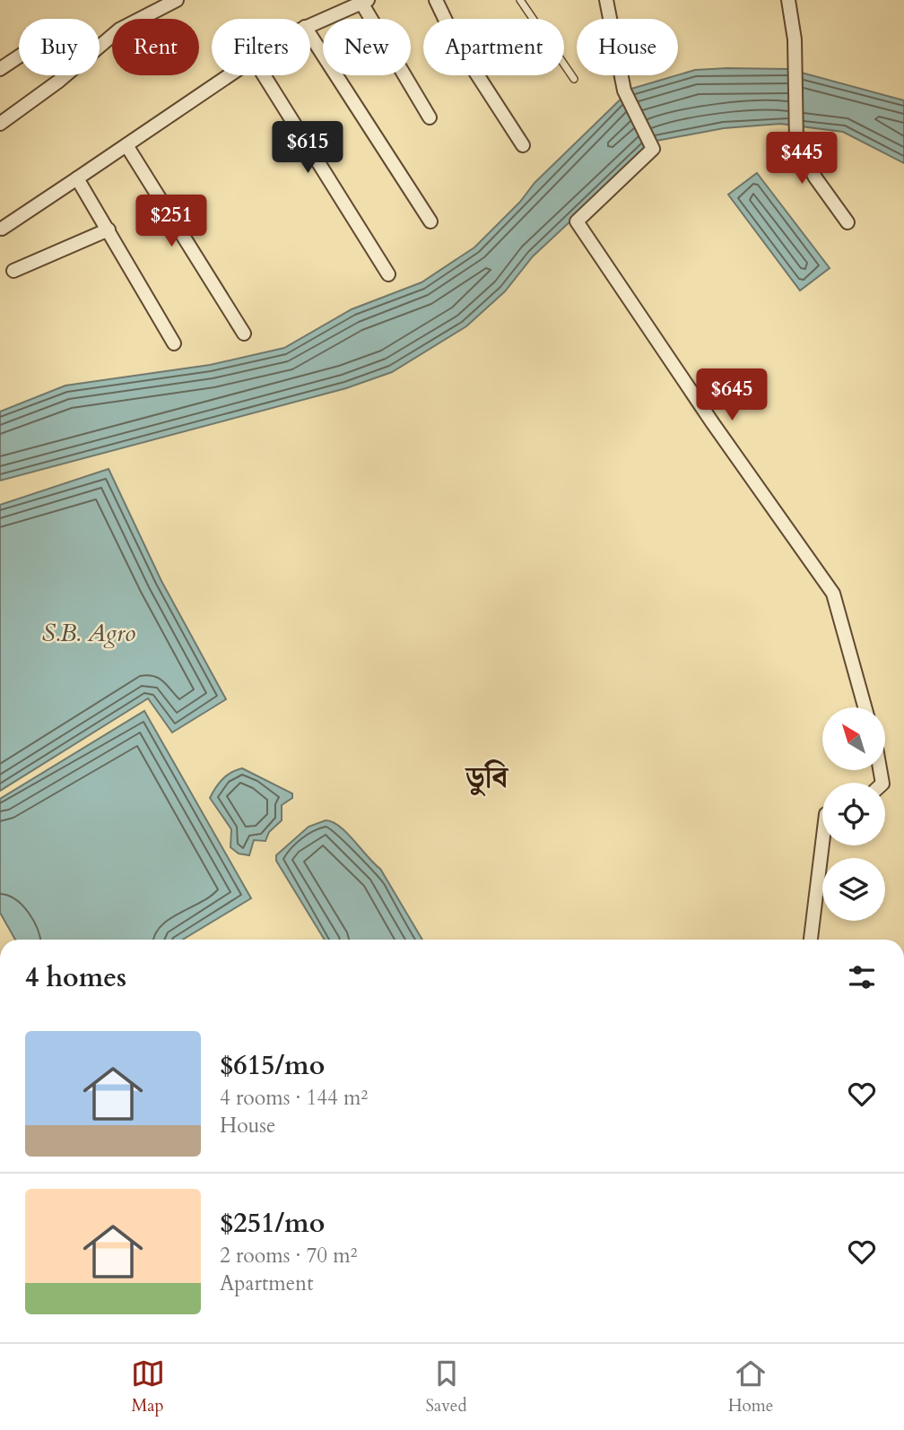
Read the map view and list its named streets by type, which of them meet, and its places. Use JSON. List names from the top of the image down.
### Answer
{
  "districts": ["ডুবি"],
  "water": ["S.B. Agro"],
  "north": "top left",
  "page": {
    "chip": [
      "Buy",
      "Rent",
      "Filters",
      "New",
      "Apartment",
      "House"
    ],
    "price": [
      "$615",
      "$445",
      "$251",
      "$645"
    ],
    "heading": "4 homes",
    "list": [
      {
        "name": "$615/mo",
        "note": "4 rooms · 144 m² · House"
      },
      {
        "name": "$251/mo",
        "note": "2 rooms · 70 m² · Apartment"
      }
    ],
    "tabs": ["Map", "Saved", "Home"]
  }
}
